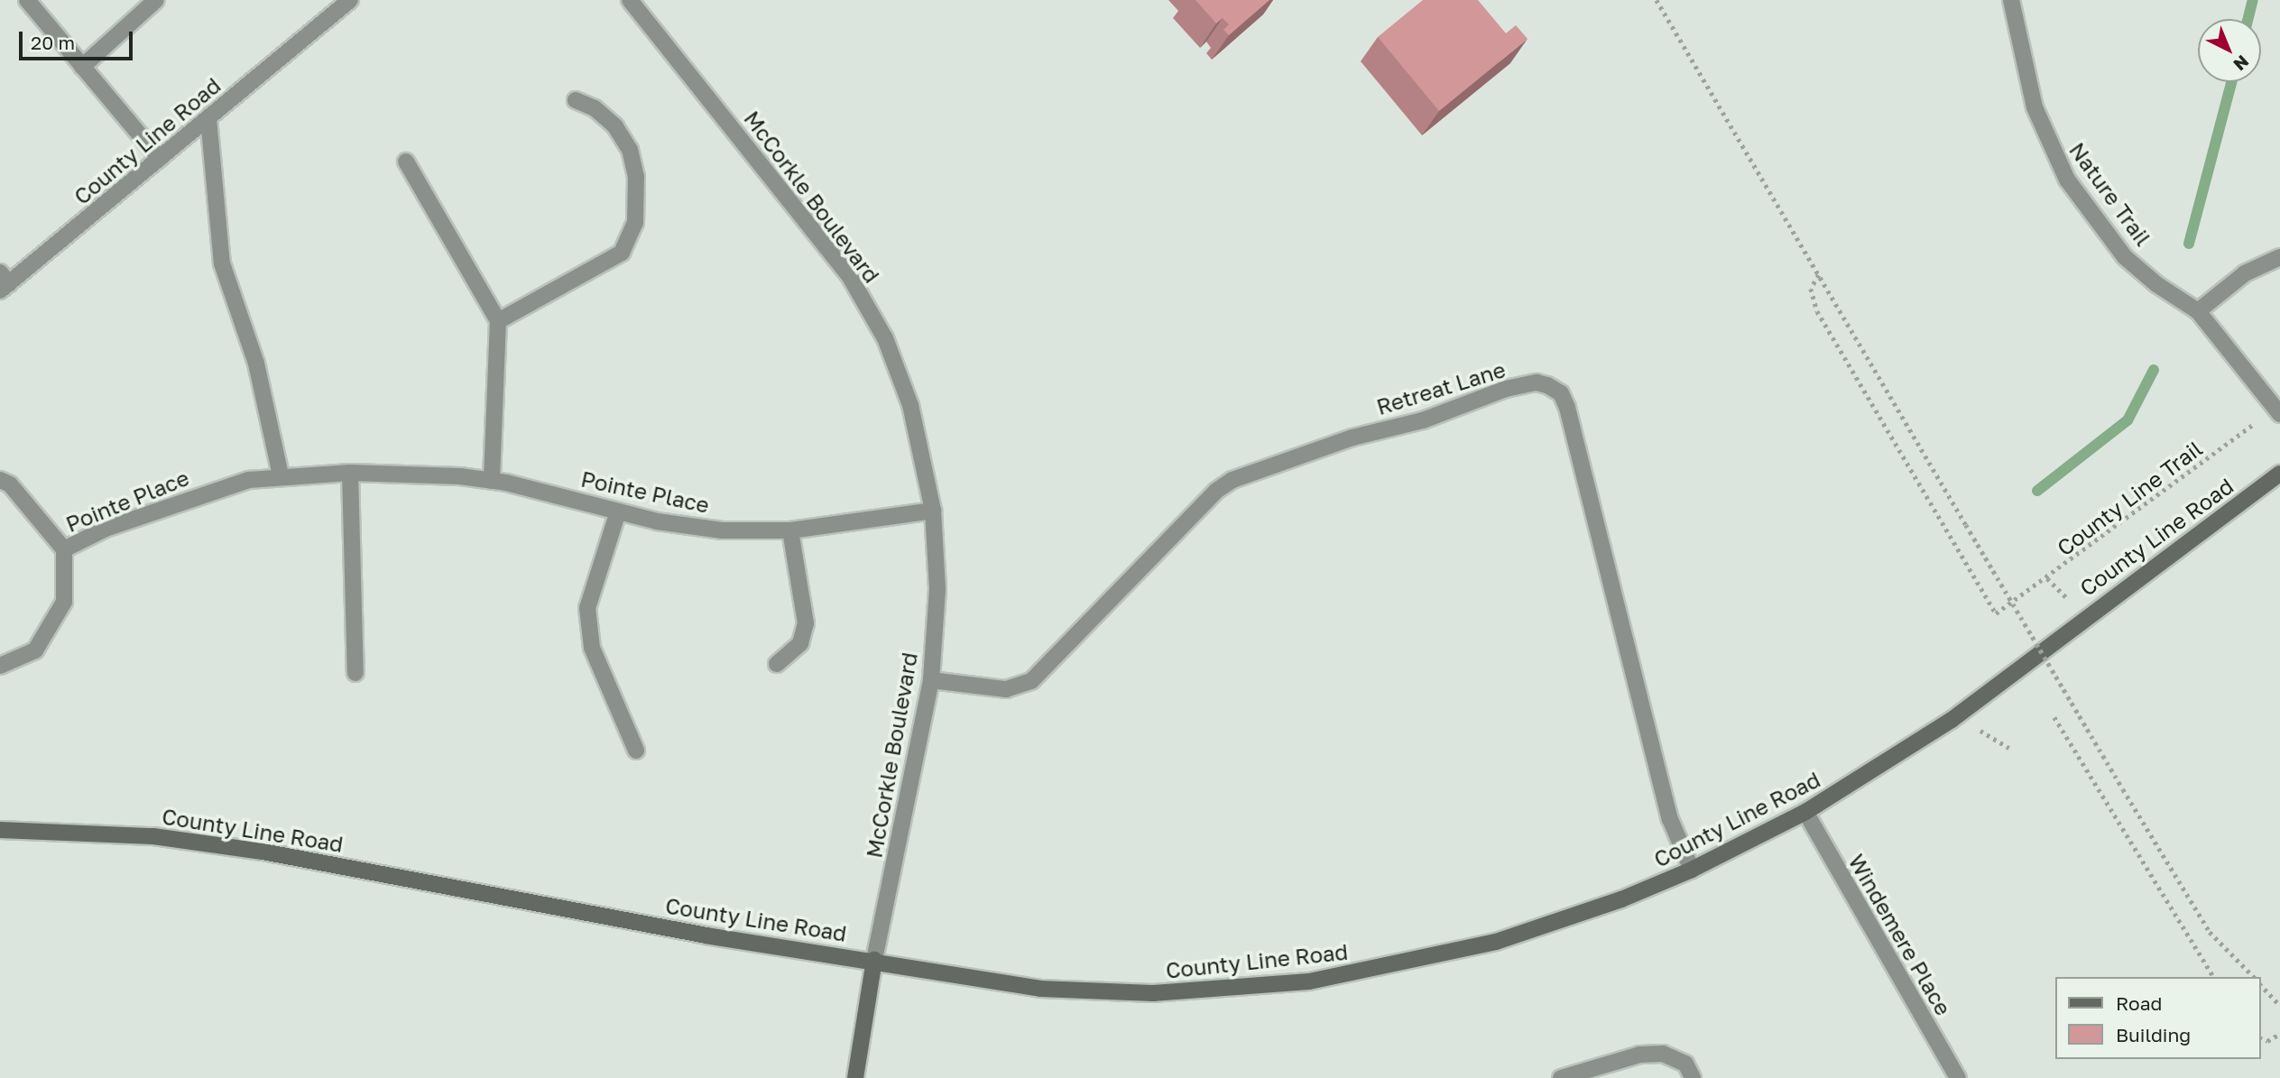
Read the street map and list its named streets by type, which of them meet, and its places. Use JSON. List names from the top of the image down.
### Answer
{
  "streets": {
    "main road": ["County Line Road", "McCorkle Boulevard"],
    "street": [
      "Nature Trail",
      "Retreat Lane",
      "Pointe Place",
      "Windemere Place"
    ],
    "path": ["County Line Trail"]
  },
  "crossings": [
    ["County Line Road", "McCorkle Boulevard"],
    ["County Line Road", "Retreat Lane"],
    ["County Line Road", "Windemere Place"],
    ["Nature Trail", "County Line Trail"],
    ["McCorkle Boulevard", "Retreat Lane"],
    ["McCorkle Boulevard", "Pointe Place"]
  ],
  "legend": ["Road", "Building"],
  "scale_bar": "20 m",
  "north": "bottom right"
}
